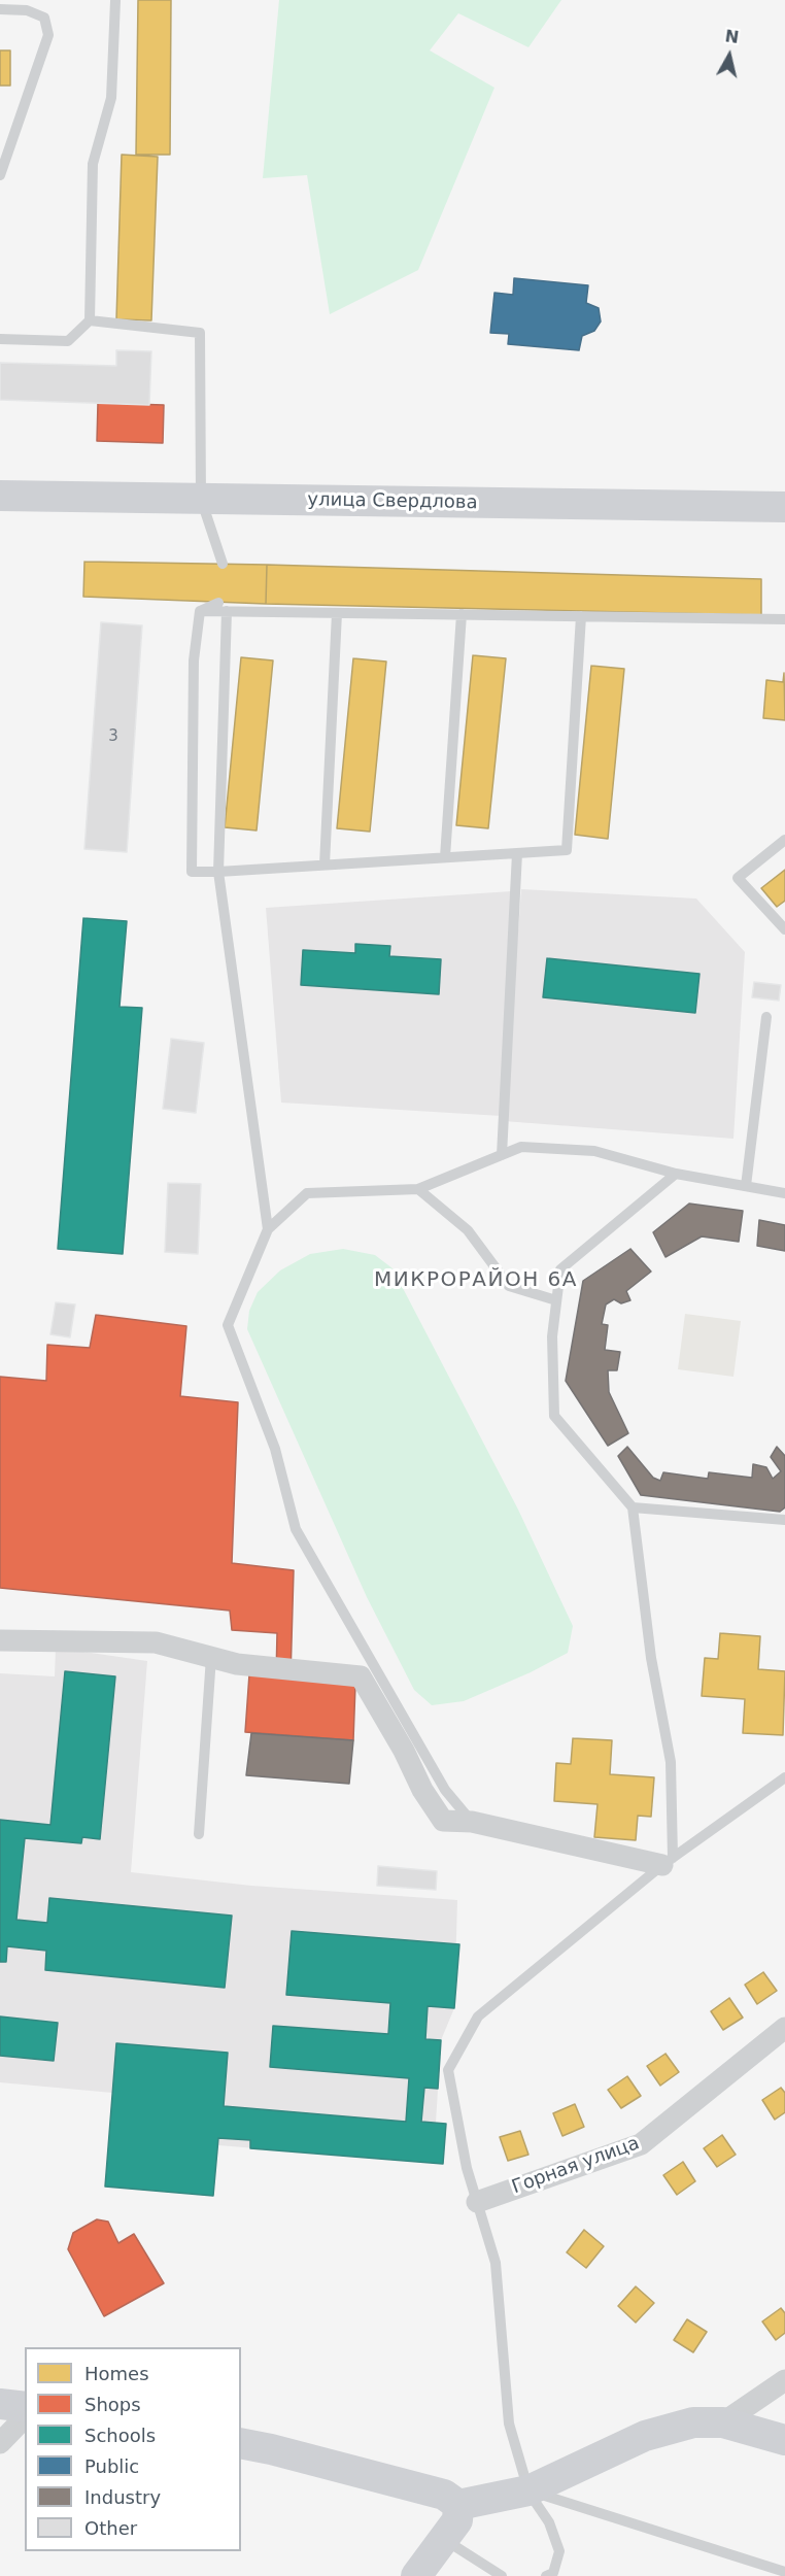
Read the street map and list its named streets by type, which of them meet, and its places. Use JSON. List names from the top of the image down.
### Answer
{
  "streets": {
    "street": ["улица Свердлова", "Горная улица"]
  },
  "districts": ["МИКРОРАЙОН 6А"],
  "house_numbers": ["3"],
  "legend": [
    "Homes",
    "Shops",
    "Schools",
    "Public",
    "Industry",
    "Other"
  ],
  "north": "top"
}
